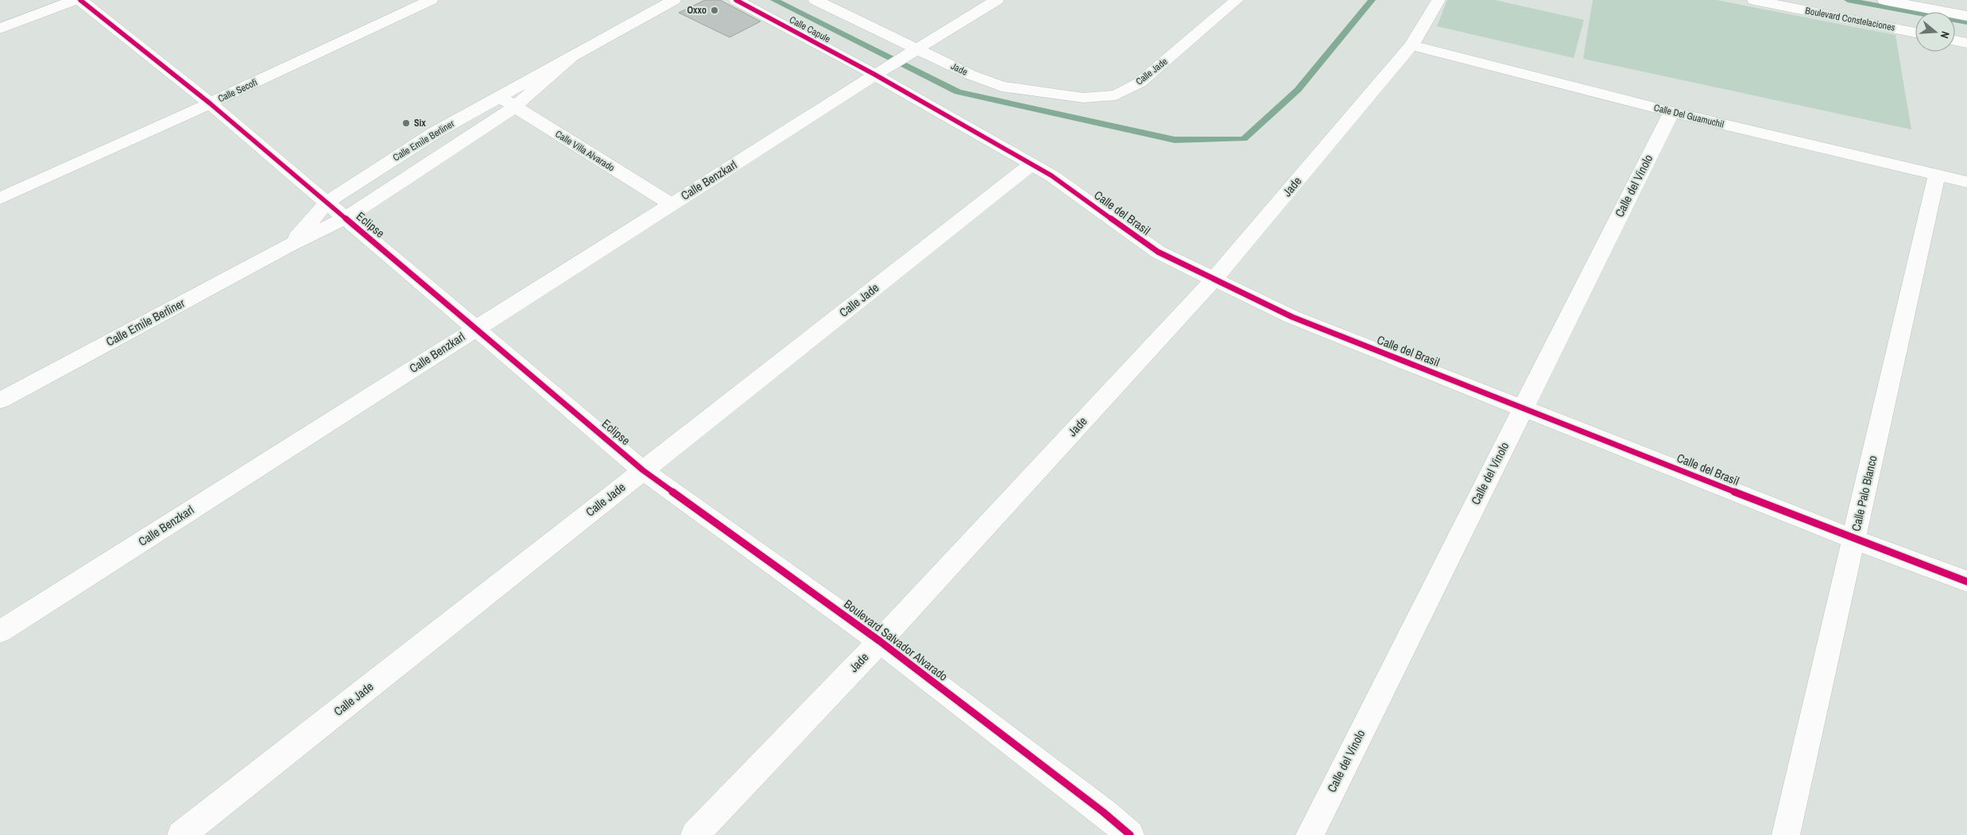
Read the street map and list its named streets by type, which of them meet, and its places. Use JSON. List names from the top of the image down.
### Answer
{
  "streets": {
    "street": [
      "Boulevard Constelaciones",
      "Calle Capule",
      "Jade",
      "Calle Jade",
      "Calle Secofi",
      "Calle Del Guamuchil",
      "Calle Emile Berliner",
      "Calle Villa Alvarado",
      "Calle Benzkarl",
      "Calle del Vinolo",
      "Calle del Brasil",
      "Eclipse",
      "Calle Palo Blanco",
      "Boulevard Salvador Alvarado"
    ]
  },
  "crossings": [
    ["Calle Capule", "Calle Benzkarl"],
    ["Calle Capule", "Calle del Brasil"],
    ["Jade", "Calle Jade"],
    ["Jade", "Calle Del Guamuchil"],
    ["Jade", "Calle Benzkarl"],
    ["Jade", "Calle del Brasil"],
    ["Jade", "Boulevard Salvador Alvarado"],
    ["Calle Jade", "Calle del Brasil"],
    ["Calle Jade", "Eclipse"],
    ["Calle Jade", "Boulevard Salvador Alvarado"],
    ["Calle Secofi", "Eclipse"],
    ["Calle Del Guamuchil", "Calle del Vinolo"],
    ["Calle Del Guamuchil", "Calle Palo Blanco"],
    ["Calle Emile Berliner", "Calle Villa Alvarado"],
    ["Calle Emile Berliner", "Eclipse"],
    ["Calle Villa Alvarado", "Calle Benzkarl"],
    ["Calle Benzkarl", "Calle del Brasil"],
    ["Calle Benzkarl", "Eclipse"],
    ["Calle del Vinolo", "Calle del Brasil"],
    ["Calle del Brasil", "Calle Palo Blanco"],
    ["Eclipse", "Boulevard Salvador Alvarado"]
  ],
  "places": ["Oxxo", "Six"],
  "north": "right"
}
